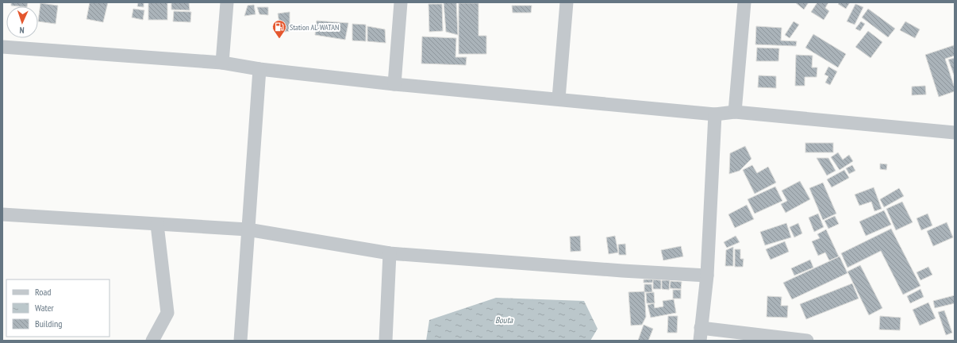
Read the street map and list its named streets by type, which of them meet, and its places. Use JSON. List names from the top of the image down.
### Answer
{
  "water": ["Bouta"],
  "places": {
    "fuel station": ["Station AL-WATAN"]
  },
  "legend": ["Road", "Water", "Building"],
  "north": "bottom"
}
